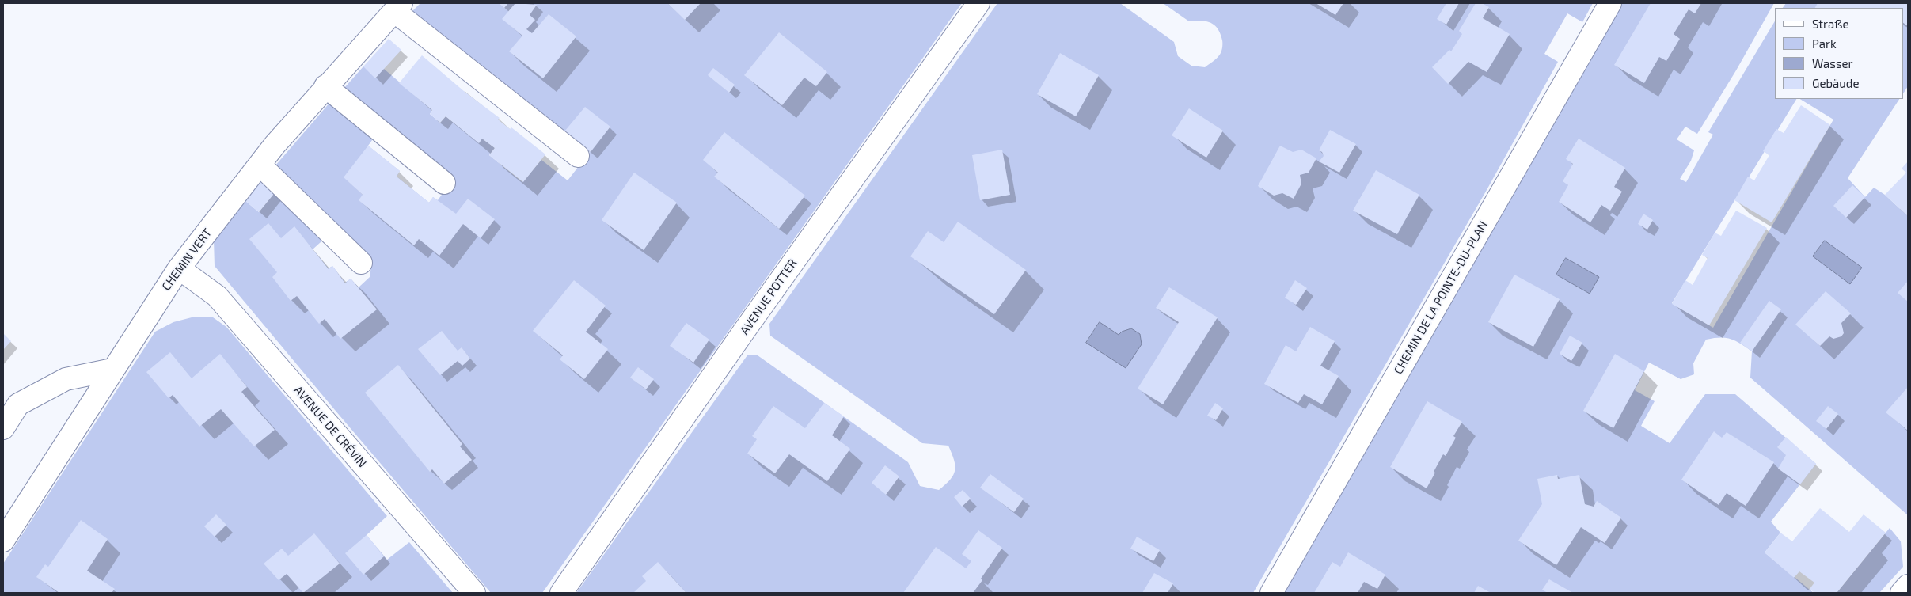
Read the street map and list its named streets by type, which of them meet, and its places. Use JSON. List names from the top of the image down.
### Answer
{
  "streets": {
    "street": [
      "CHEMIN VERT",
      "AVENUE POTTER",
      "CHEMIN DE LA POINTE-DU-PLAN",
      "AVENUE DE CRÉVIN"
    ]
  },
  "crossings": [
    ["CHEMIN VERT", "AVENUE DE CRÉVIN"]
  ],
  "legend": [
    "Straße",
    "Park",
    "Wasser",
    "Gebäude"
  ]
}
